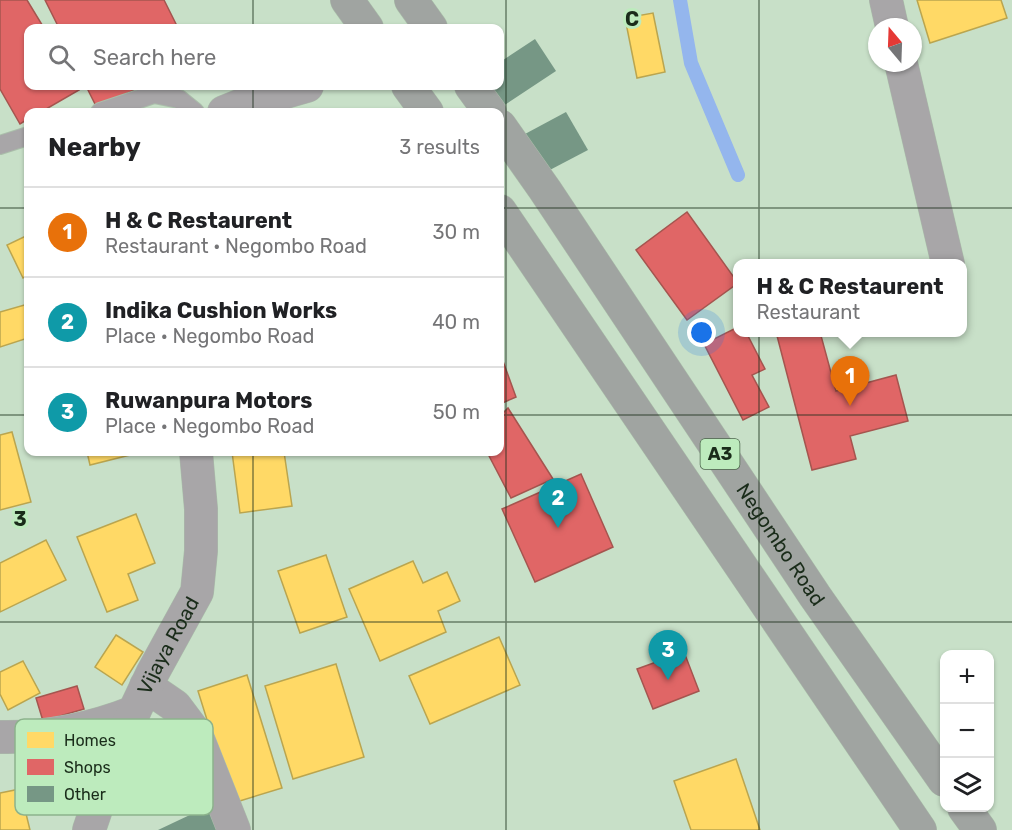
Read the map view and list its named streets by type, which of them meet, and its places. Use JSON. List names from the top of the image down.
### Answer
{
  "streets": {
    "highway": ["A3", "Negombo Road"],
    "street": ["Vijaya Road"]
  },
  "legend": ["Homes", "Shops", "Other"],
  "north": "top",
  "page": {
    "search": "Search here",
    "heading": ["Nearby", "3 results"],
    "list": [
      {
        "mark": "1",
        "name": "H & C Restaurent",
        "note": "Restaurant · Negombo Road",
        "value": "30 m"
      },
      {
        "mark": "2",
        "name": "Indika Cushion Works",
        "note": "Place · Negombo Road",
        "value": "40 m"
      },
      {
        "mark": "3",
        "name": "Ruwanpura Motors",
        "note": "Place · Negombo Road",
        "value": "50 m"
      }
    ],
    "popup": ["H & C Restaurent", "Restaurant"],
    "pins": ["1", "2", "3"],
    "map_buttons": ["+", "−"]
  },
  "grid": {
    "columns": ["C"],
    "rows": ["3"]
  }
}
